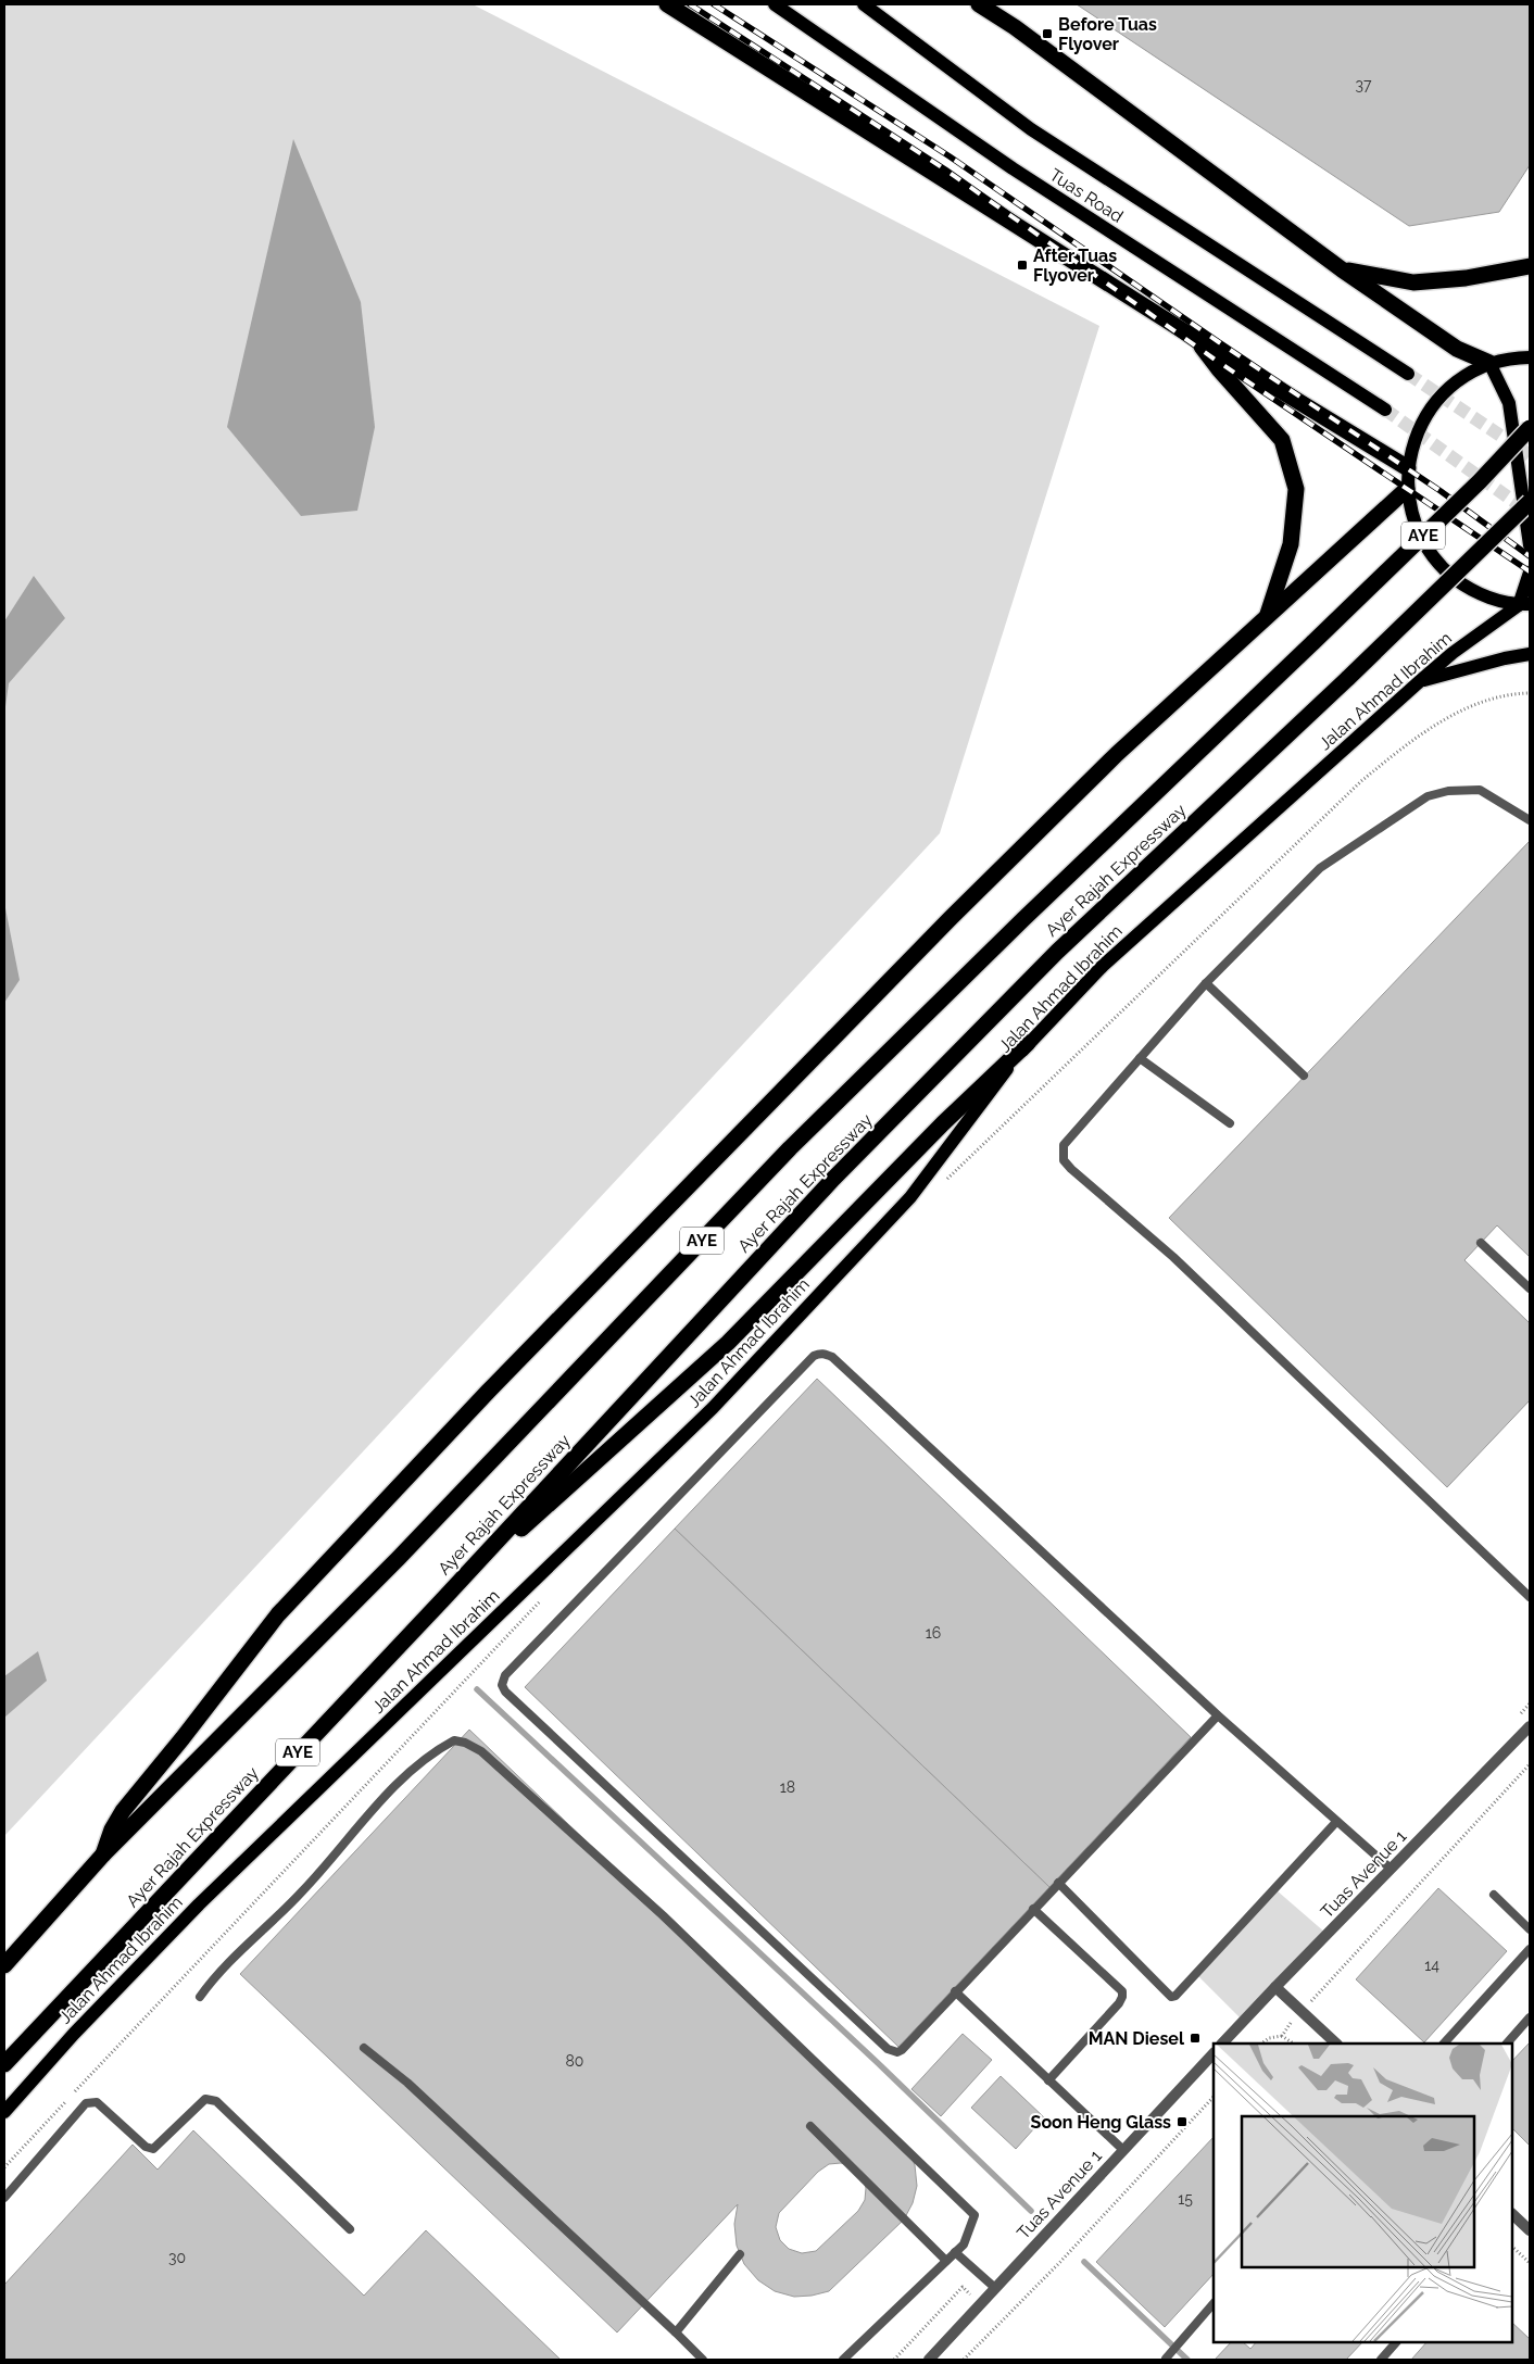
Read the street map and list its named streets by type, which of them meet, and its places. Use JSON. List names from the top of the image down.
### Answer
{
  "streets": {
    "highway": ["AYE", "Ayer Rajah Expressway"],
    "main road": ["Tuas Road", "Jalan Ahmad Ibrahim"],
    "street": ["Tuas Avenue 1"]
  },
  "places": {
    "transit": [
      "Before Tuas Flyover",
      "After Tuas Flyover",
      "MAN Diesel",
      "Soon Heng Glass"
    ]
  },
  "house_numbers": [
    "37",
    "16",
    "18",
    "14",
    "80",
    "15",
    "30"
  ]
}
